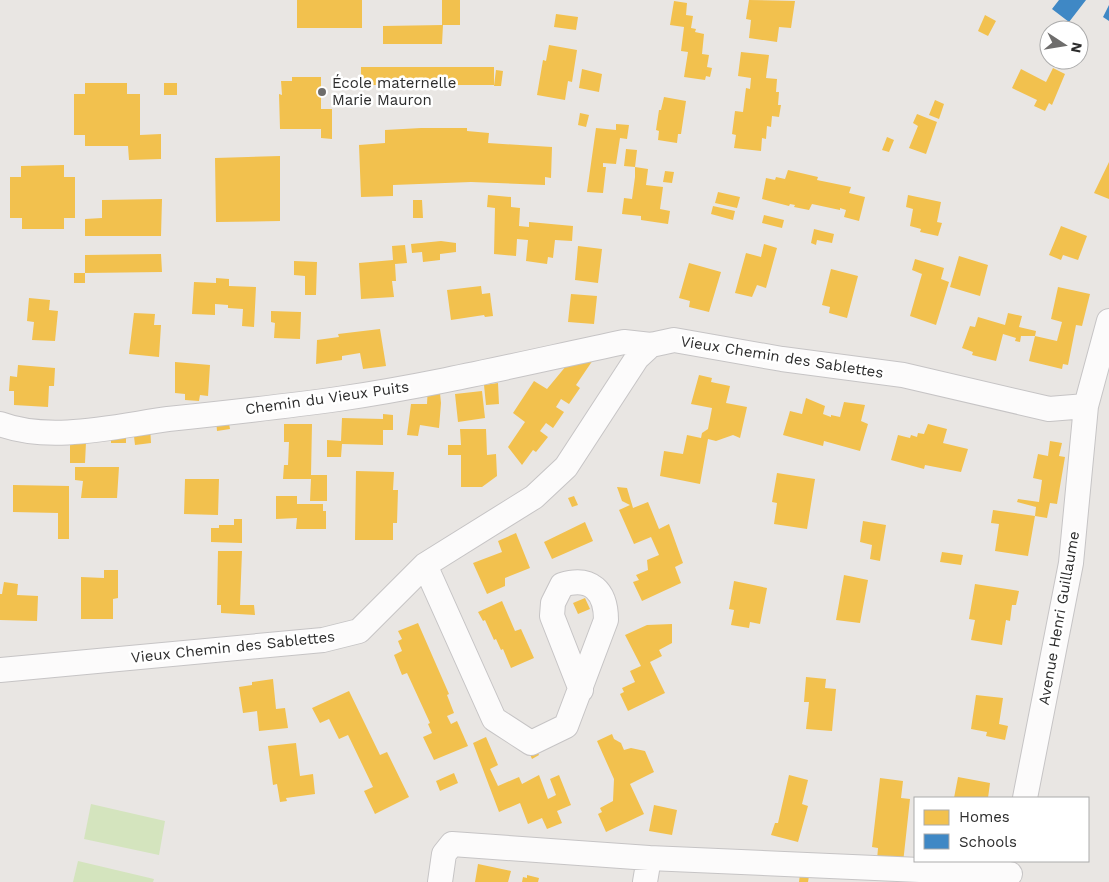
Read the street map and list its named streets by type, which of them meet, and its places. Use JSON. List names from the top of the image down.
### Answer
{
  "streets": {
    "street": ["Vieux Chemin des Sablettes", "Chemin du Vieux Puits", "Avenue Henri Guillaume"]
  },
  "crossings": [
    ["Vieux Chemin des Sablettes", "Chemin du Vieux Puits"],
    ["Vieux Chemin des Sablettes", "Avenue Henri Guillaume"]
  ],
  "places": ["École maternelle Marie Mauron"],
  "legend": ["Homes", "Schools"],
  "north": "right"
}
